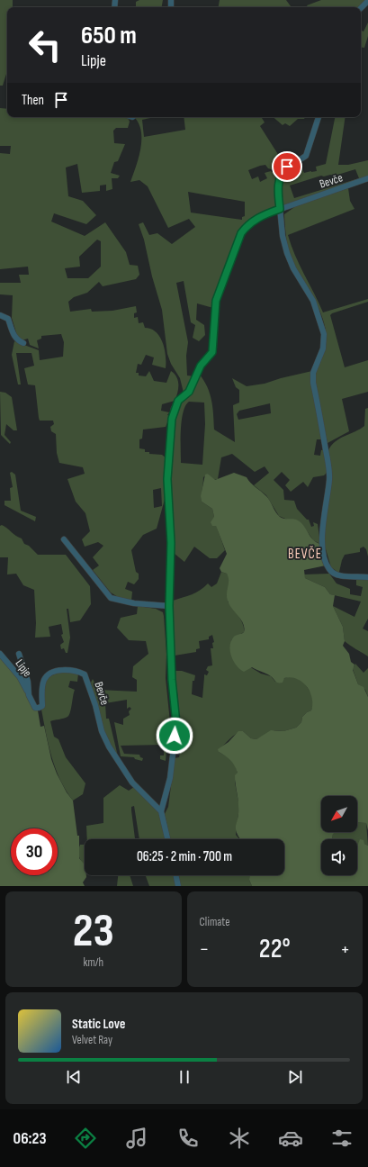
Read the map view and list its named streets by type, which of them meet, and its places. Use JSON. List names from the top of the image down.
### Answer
{
  "streets": {
    "street": ["Bevče", "Lipje"]
  },
  "crossings": [
    ["Bevče", "Lipje"]
  ],
  "districts": ["BEVČE"],
  "north": "bottom left",
  "page": {
    "turn": ["650 m", "Lipje"],
    "then": "Then",
    "limit": "30",
    "trip": "06:25 · 2 min · 700 m",
    "tile": [
      ["23", "km/h"],
      "Climate"
    ],
    "heat": ["−", "22°", "+"],
    "song": ["Static Love", "Velvet Ray"],
    "tabs": "06:23"
  }
}
